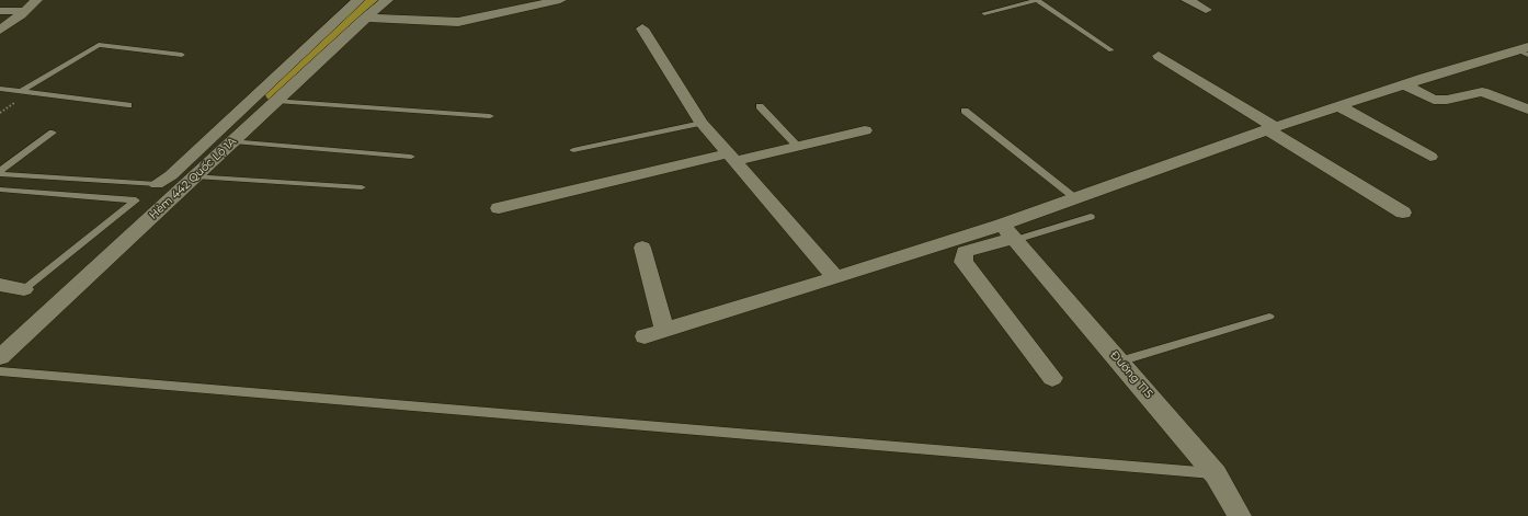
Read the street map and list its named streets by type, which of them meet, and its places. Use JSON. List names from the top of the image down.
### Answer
{
  "streets": {
    "street": ["Hẻm 442 Quốc Lộ 1A", "Đường T15"]
  }
}
